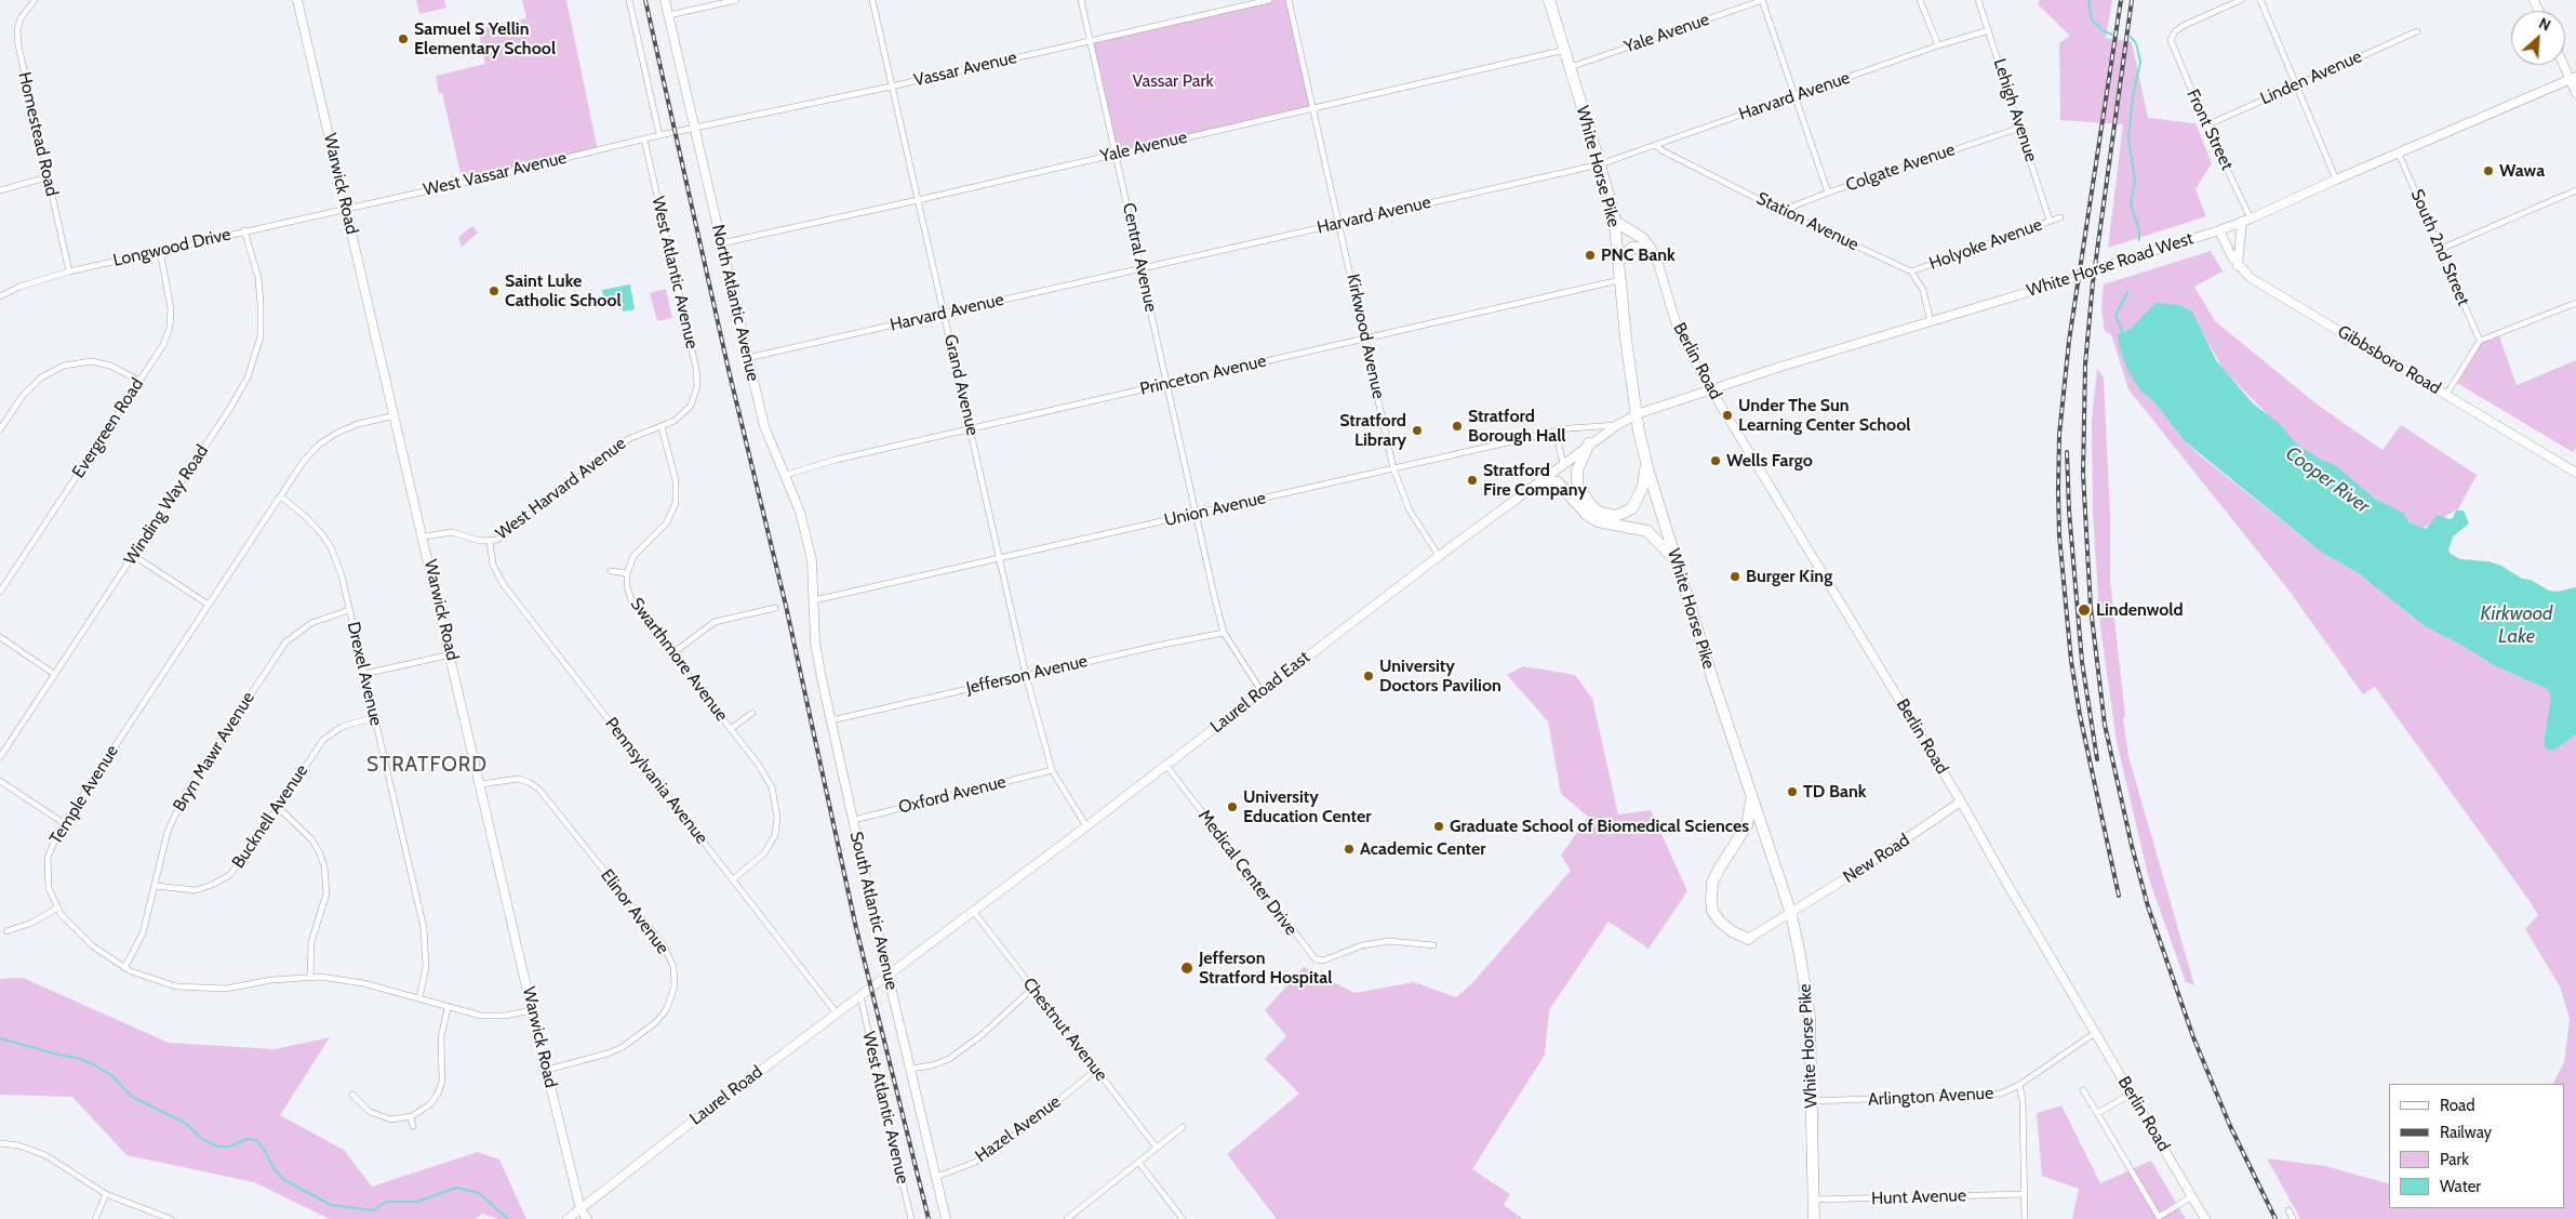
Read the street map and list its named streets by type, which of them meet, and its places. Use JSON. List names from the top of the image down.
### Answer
{
  "streets": {
    "highway": ["White Horse Pike"],
    "street": [
      "Yale Avenue",
      "Vassar Avenue",
      "Linden Avenue",
      "Harvard Avenue",
      "Lehigh Avenue",
      "Front Street",
      "Homestead Road",
      "Colgate Avenue",
      "West Vassar Avenue",
      "Warwick Road",
      "Station Avenue",
      "Holyoke Avenue",
      "Longwood Drive",
      "South 2nd Street",
      "Central Avenue",
      "White Horse Road West",
      "West Atlantic Avenue",
      "North Atlantic Avenue",
      "Kirkwood Avenue",
      "Gibbsboro Road",
      "Berlin Road",
      "Princeton Avenue",
      "Grand Avenue",
      "Evergreen Road",
      "West Harvard Avenue",
      "Winding Way Road",
      "Union Avenue",
      "Swarthmore Avenue",
      "Drexel Avenue",
      "Jefferson Avenue",
      "Laurel Road East",
      "Bryn Mawr Avenue",
      "Pennsylvania Avenue",
      "Temple Avenue",
      "Oxford Avenue",
      "Bucknell Avenue",
      "New Road",
      "Medical Center Drive",
      "South Atlantic Avenue",
      "Elinor Avenue",
      "Chestnut Avenue",
      "Laurel Road",
      "Arlington Avenue",
      "Hazel Avenue",
      "Hunt Avenue"
    ]
  },
  "crossings": [
    ["Yale Avenue", "White Horse Pike"],
    ["Yale Avenue", "Central Avenue"],
    ["Yale Avenue", "North Atlantic Avenue"],
    ["Yale Avenue", "Kirkwood Avenue"],
    ["Yale Avenue", "Grand Avenue"],
    ["Vassar Avenue", "West Vassar Avenue"],
    ["Vassar Avenue", "Central Avenue"],
    ["Vassar Avenue", "North Atlantic Avenue"],
    ["Vassar Avenue", "Grand Avenue"],
    ["Linden Avenue", "Front Street"],
    ["Harvard Avenue", "Lehigh Avenue"],
    ["Harvard Avenue", "White Horse Pike"],
    ["Harvard Avenue", "Station Avenue"],
    ["Harvard Avenue", "Central Avenue"],
    ["Harvard Avenue", "North Atlantic Avenue"],
    ["Harvard Avenue", "Kirkwood Avenue"],
    ["Harvard Avenue", "Grand Avenue"],
    ["Lehigh Avenue", "Colgate Avenue"],
    ["Lehigh Avenue", "Holyoke Avenue"],
    ["Front Street", "White Horse Road West"],
    ["Homestead Road", "Longwood Drive"],
    ["White Horse Pike", "White Horse Road West"],
    ["White Horse Pike", "Princeton Avenue"],
    ["White Horse Pike", "Laurel Road East"],
    ["White Horse Pike", "New Road"],
    ["White Horse Pike", "Arlington Avenue"],
    ["White Horse Pike", "Hunt Avenue"],
    ["Colgate Avenue", "Station Avenue"],
    ["West Vassar Avenue", "Warwick Road"],
    ["West Vassar Avenue", "Longwood Drive"],
    ["West Vassar Avenue", "West Atlantic Avenue"],
    ["Warwick Road", "Longwood Drive"],
    ["Warwick Road", "West Harvard Avenue"],
    ["Warwick Road", "Temple Avenue"],
    ["Warwick Road", "Elinor Avenue"],
    ["Warwick Road", "Laurel Road"],
    ["Station Avenue", "Holyoke Avenue"],
    ["Longwood Drive", "Evergreen Road"],
    ["Longwood Drive", "Winding Way Road"],
    ["South 2nd Street", "White Horse Road West"],
    ["Central Avenue", "Princeton Avenue"],
    ["Central Avenue", "Union Avenue"],
    ["Central Avenue", "Jefferson Avenue"],
    ["Central Avenue", "Laurel Road East"],
    ["White Horse Road West", "Gibbsboro Road"],
    ["White Horse Road West", "Berlin Road"],
    ["White Horse Road West", "Laurel Road East"],
    ["West Atlantic Avenue", "West Harvard Avenue"],
    ["West Atlantic Avenue", "Laurel Road"],
    ["North Atlantic Avenue", "Princeton Avenue"],
    ["North Atlantic Avenue", "Union Avenue"],
    ["North Atlantic Avenue", "South Atlantic Avenue"],
    ["Kirkwood Avenue", "Princeton Avenue"],
    ["Kirkwood Avenue", "Union Avenue"],
    ["Kirkwood Avenue", "Laurel Road East"],
    ["Berlin Road", "New Road"],
    ["Berlin Road", "Arlington Avenue"],
    ["Princeton Avenue", "Grand Avenue"],
    ["Grand Avenue", "Union Avenue"],
    ["Grand Avenue", "Jefferson Avenue"],
    ["Grand Avenue", "Laurel Road East"],
    ["Grand Avenue", "Oxford Avenue"],
    ["West Harvard Avenue", "Swarthmore Avenue"],
    ["West Harvard Avenue", "Pennsylvania Avenue"],
    ["Union Avenue", "Laurel Road East"],
    ["Union Avenue", "South Atlantic Avenue"],
    ["Swarthmore Avenue", "Pennsylvania Avenue"],
    ["Drexel Avenue", "Bryn Mawr Avenue"],
    ["Drexel Avenue", "Temple Avenue"],
    ["Drexel Avenue", "Bucknell Avenue"],
    ["Jefferson Avenue", "South Atlantic Avenue"],
    ["Laurel Road East", "Medical Center Drive"],
    ["Laurel Road East", "South Atlantic Avenue"],
    ["Laurel Road East", "Chestnut Avenue"],
    ["Laurel Road East", "Laurel Road"],
    ["Bryn Mawr Avenue", "Temple Avenue"],
    ["Bryn Mawr Avenue", "Bucknell Avenue"],
    ["Pennsylvania Avenue", "Laurel Road"],
    ["Oxford Avenue", "South Atlantic Avenue"],
    ["South Atlantic Avenue", "Laurel Road"],
    ["South Atlantic Avenue", "Hazel Avenue"],
    ["Chestnut Avenue", "Hazel Avenue"]
  ],
  "districts": ["STRATFORD"],
  "water": ["Cooper River", "Kirkwood Lake"],
  "parks": ["Vassar Park"],
  "places": [
    "Samuel S Yellin Elementary School",
    "Wawa",
    "PNC Bank",
    "Saint Luke Catholic School",
    "Under The Sun Learning Center School",
    "Stratford Borough Hall",
    "Stratford Library",
    "Wells Fargo",
    "Stratford Fire Company",
    "Burger King",
    "Lindenwold",
    "University Doctors Pavilion",
    "TD Bank",
    "University Education Center",
    "Graduate School of Biomedical Sciences",
    "Academic Center",
    "Jefferson Stratford Hospital"
  ],
  "legend": [
    "Road",
    "Railway",
    "Park",
    "Water"
  ],
  "north": "top right"
}
